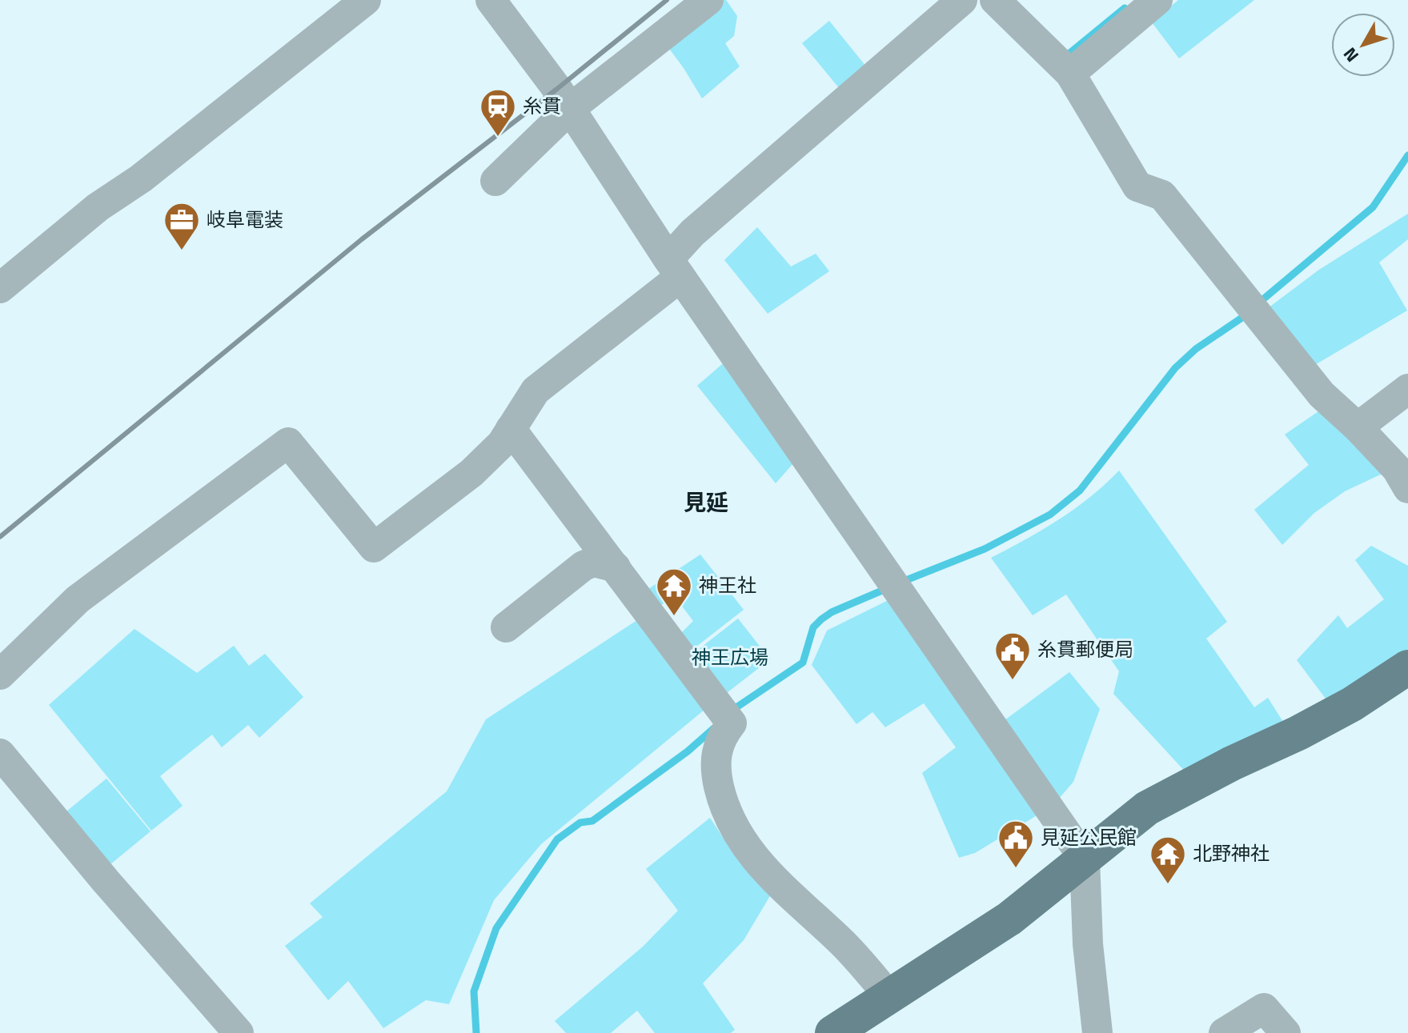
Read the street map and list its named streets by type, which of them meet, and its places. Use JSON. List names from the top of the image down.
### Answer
{
  "districts": ["見延"],
  "parks": ["神王広場"],
  "places": {
    "station": ["糸貫"],
    "office": ["岐阜電装"],
    "temple": ["神王社", "北野神社"],
    "public building": ["糸貫郵便局", "見延公民館"]
  },
  "north": "bottom left"
}
